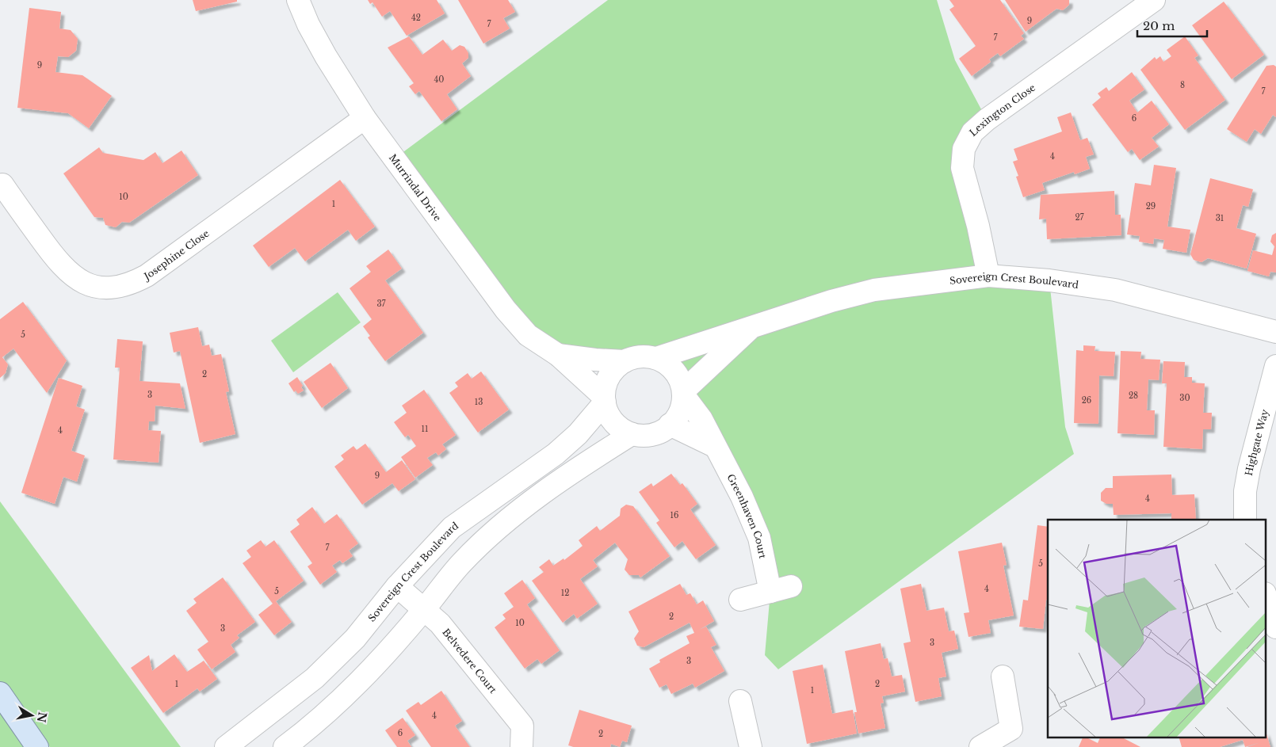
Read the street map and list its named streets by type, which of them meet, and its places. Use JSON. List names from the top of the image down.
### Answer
{
  "streets": {
    "street": [
      "Lexington Close",
      "Murrindal Drive",
      "Josephine Close",
      "Sovereign Crest Boulevard",
      "Highgate Way",
      "Greenhaven Court",
      "Belvedere Court"
    ]
  },
  "crossings": [
    ["Lexington Close", "Sovereign Crest Boulevard"],
    ["Murrindal Drive", "Josephine Close"],
    ["Murrindal Drive", "Sovereign Crest Boulevard"],
    ["Murrindal Drive", "Greenhaven Court"],
    ["Sovereign Crest Boulevard", "Greenhaven Court"],
    ["Sovereign Crest Boulevard", "Belvedere Court"]
  ],
  "house_numbers": [
    "42",
    "9",
    "7",
    "7",
    "9",
    "40",
    "8",
    "7",
    "6",
    "4",
    "10",
    "1",
    "29",
    "27",
    "31",
    "37",
    "5",
    "2",
    "3",
    "28",
    "30",
    "26",
    "13",
    "11",
    "4",
    "9",
    "4",
    "16",
    "7",
    "5",
    "4",
    "5",
    "12",
    "2",
    "10",
    "3",
    "3",
    "3",
    "1",
    "2",
    "1",
    "4",
    "6",
    "2"
  ],
  "scale_bar": "20 m",
  "north": "right"
}
